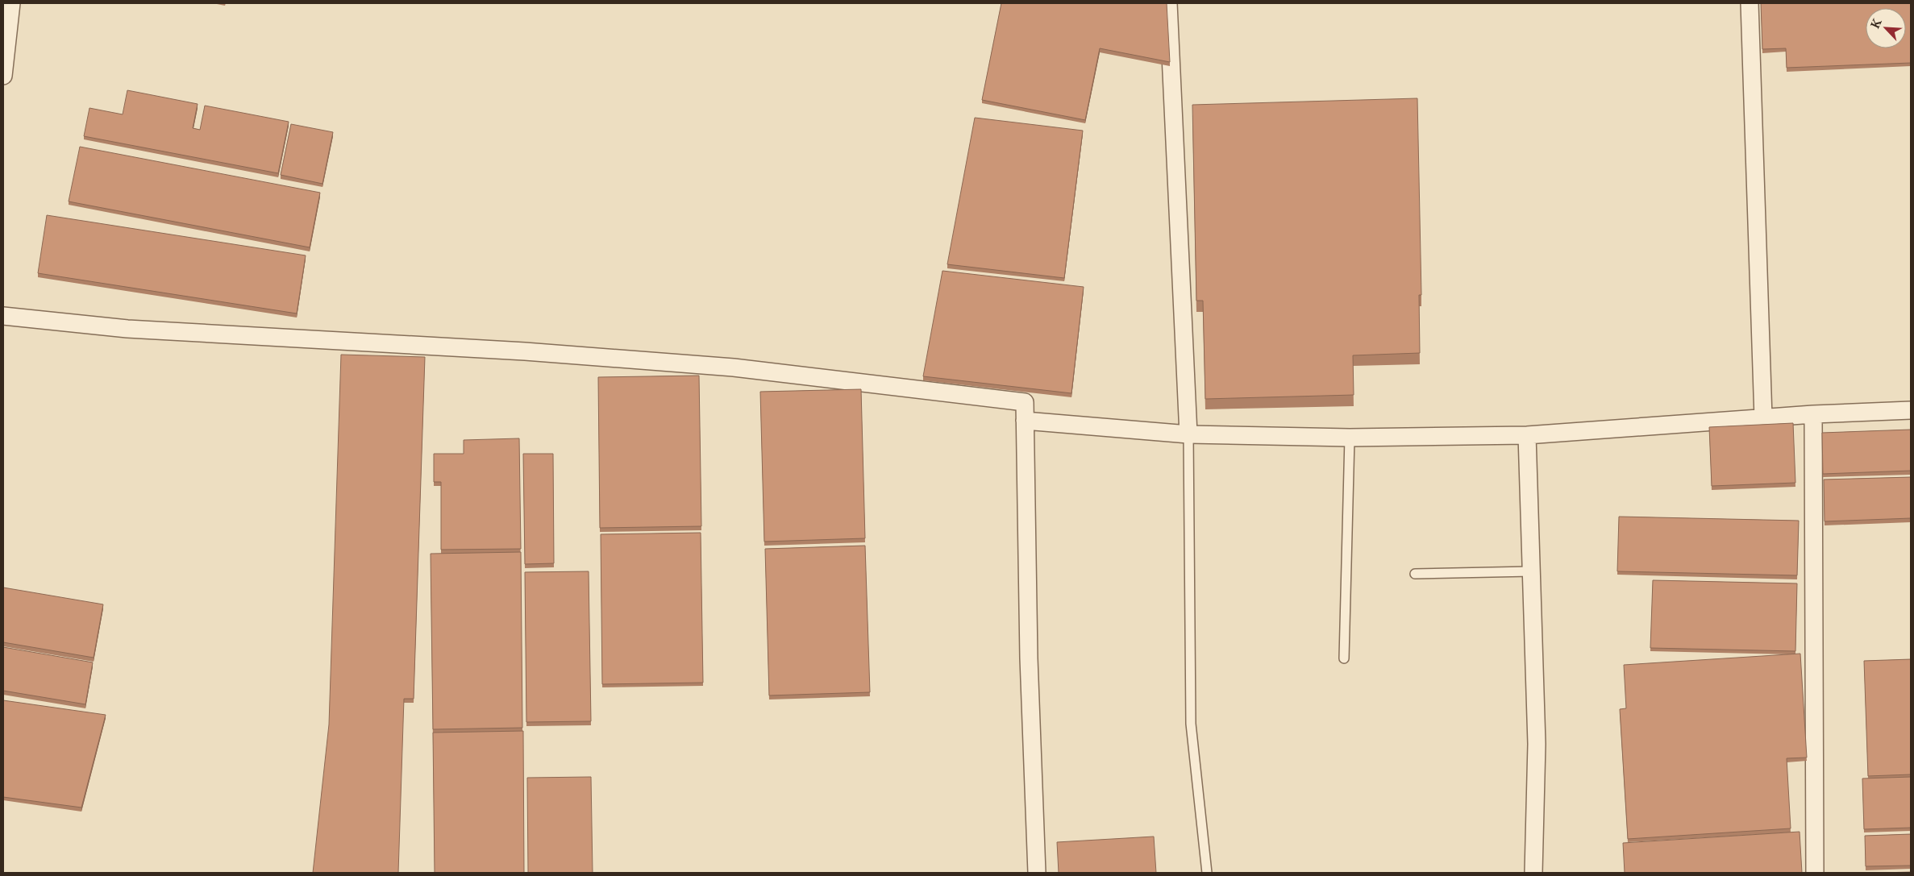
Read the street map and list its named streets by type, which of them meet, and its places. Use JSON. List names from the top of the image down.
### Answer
{
  "north": "top left"
}
